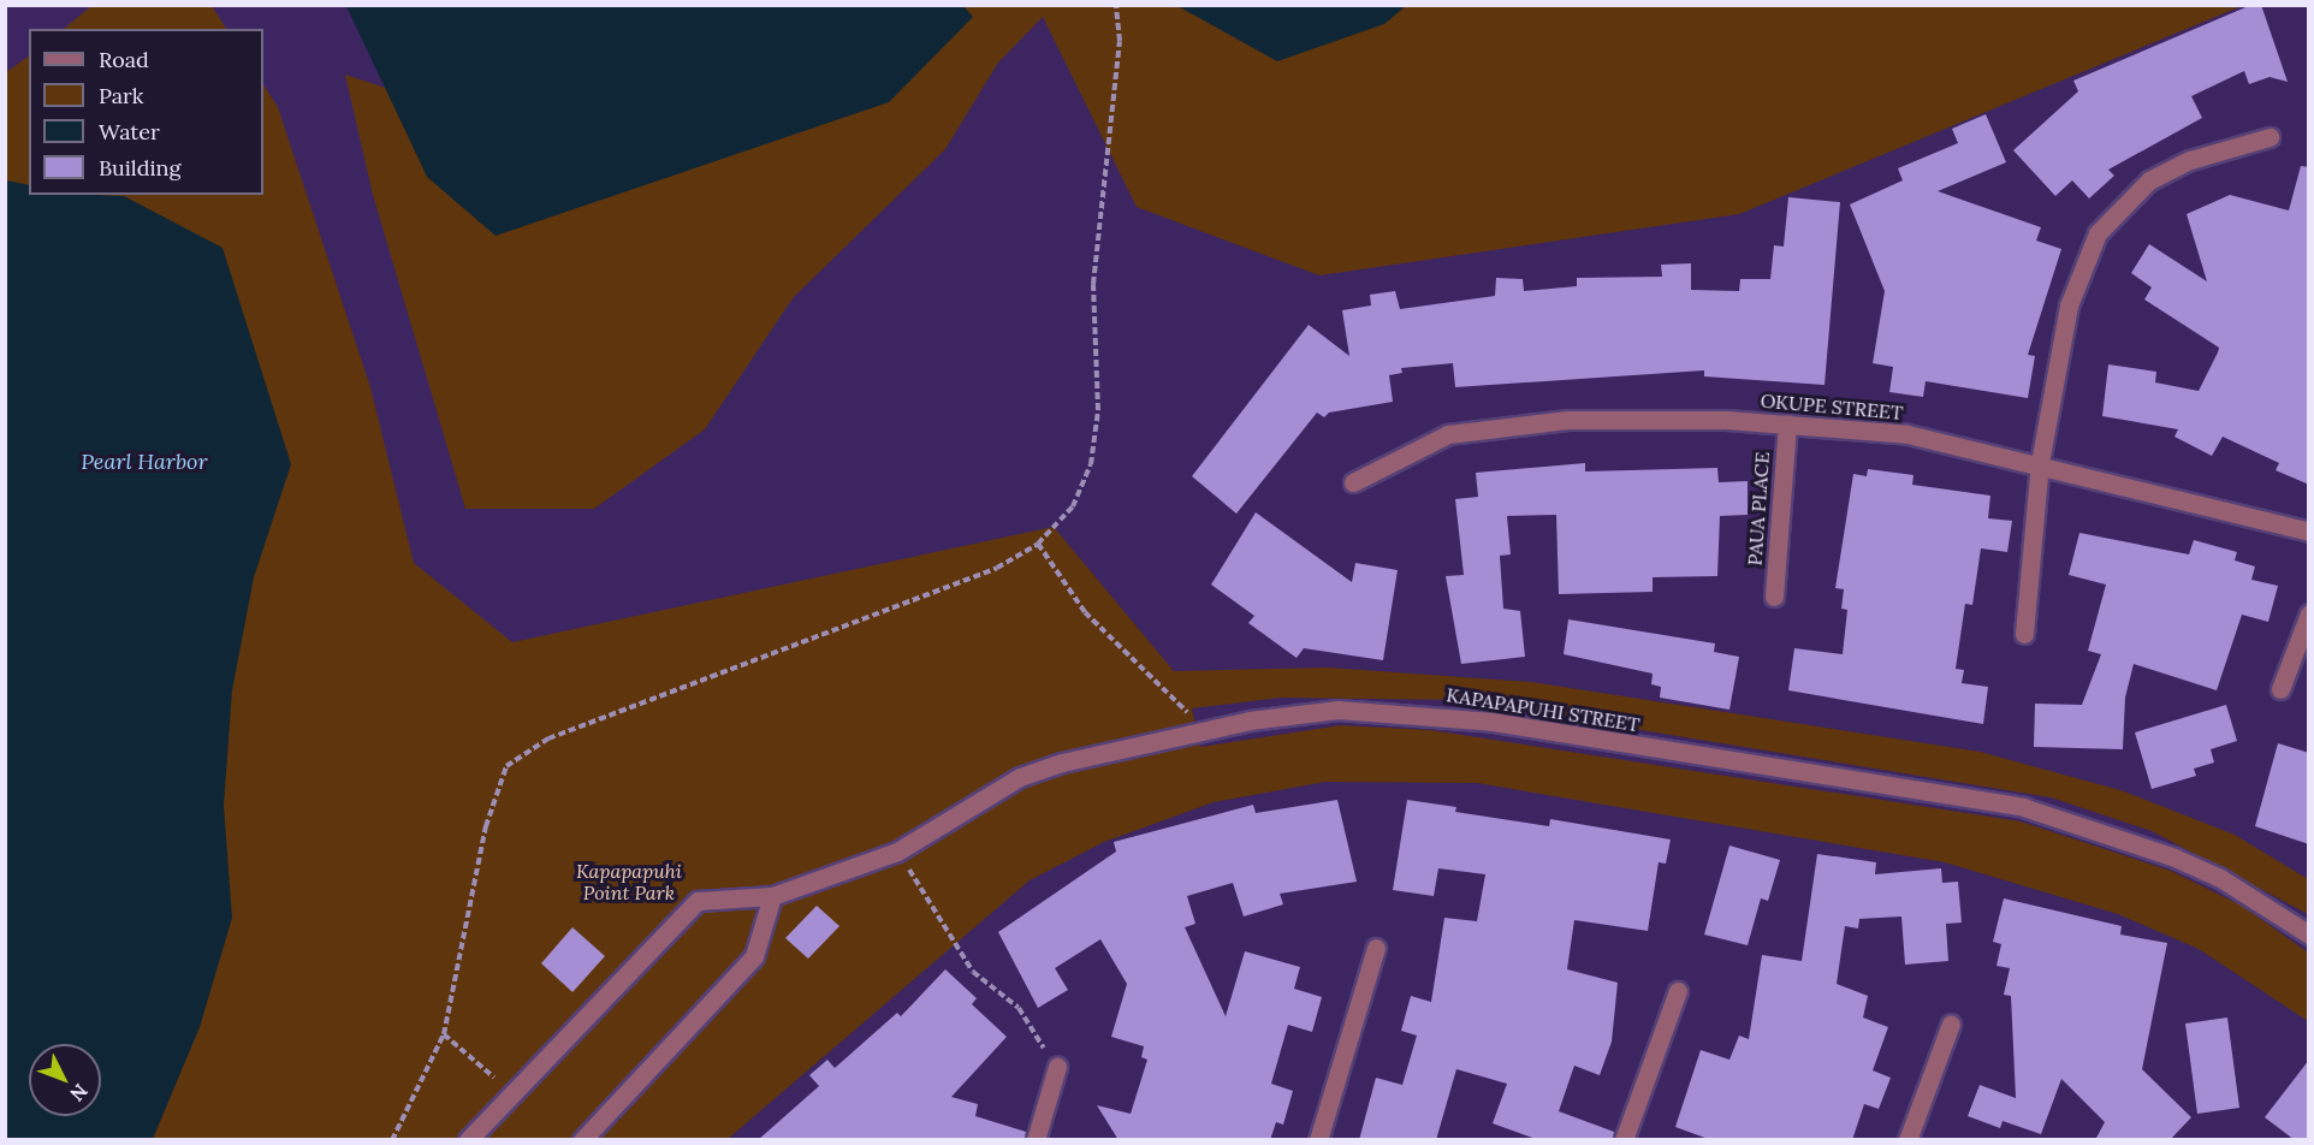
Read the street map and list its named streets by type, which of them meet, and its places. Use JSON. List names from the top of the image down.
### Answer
{
  "streets": {
    "street": ["OKUPE STREET", "PAUA PLACE", "KAPAPAPUHI STREET"]
  },
  "crossings": [
    ["OKUPE STREET", "PAUA PLACE"]
  ],
  "water": ["Pearl Harbor"],
  "parks": ["Kapapapuhi Point Park"],
  "legend": [
    "Road",
    "Park",
    "Water",
    "Building"
  ],
  "north": "bottom right"
}
